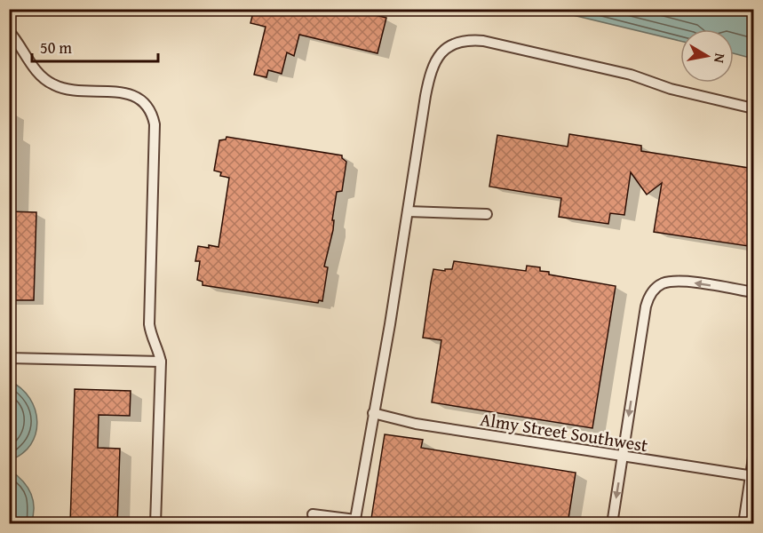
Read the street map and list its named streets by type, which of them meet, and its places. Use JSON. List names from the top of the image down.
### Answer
{
  "streets": {
    "lane": ["Almy Street Southwest"]
  },
  "scale_bar": "50 m",
  "north": "right"
}
